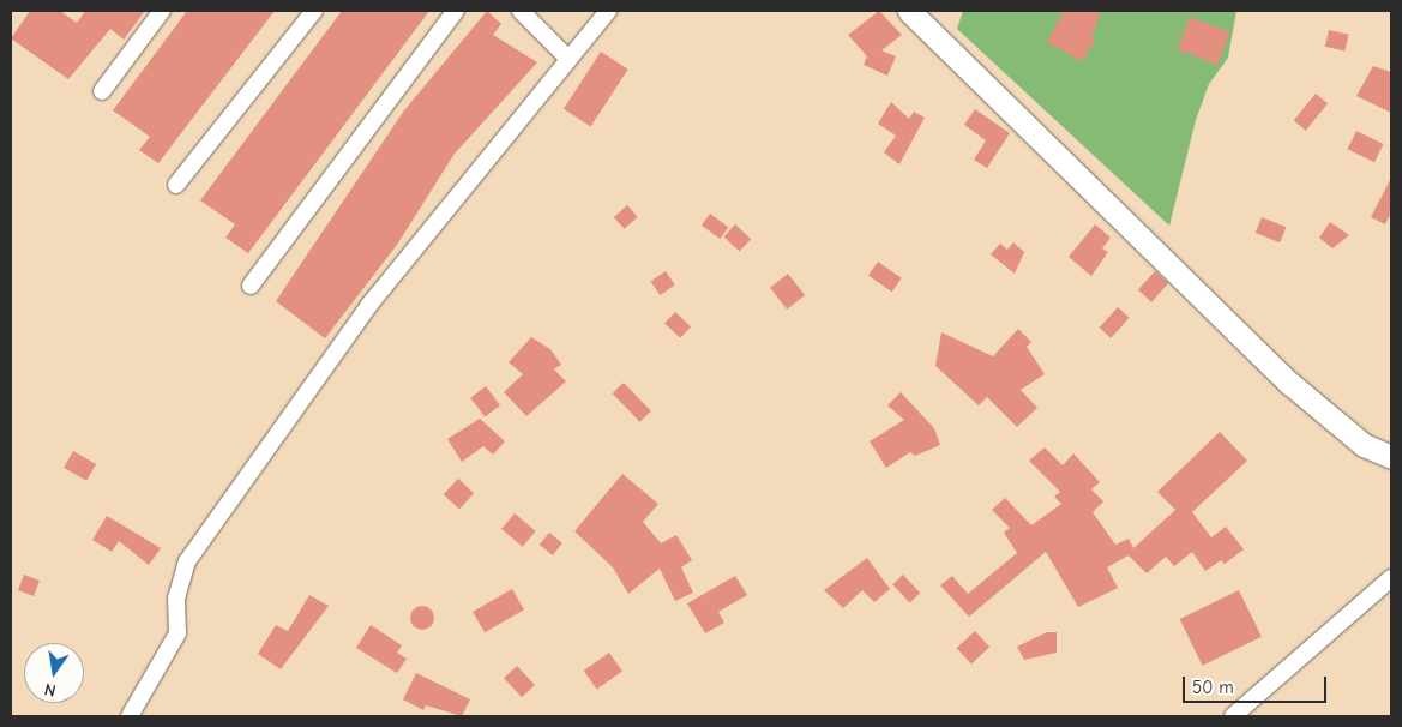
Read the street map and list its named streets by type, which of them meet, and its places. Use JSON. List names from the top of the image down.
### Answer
{
  "scale_bar": "50 m",
  "north": "bottom"
}
